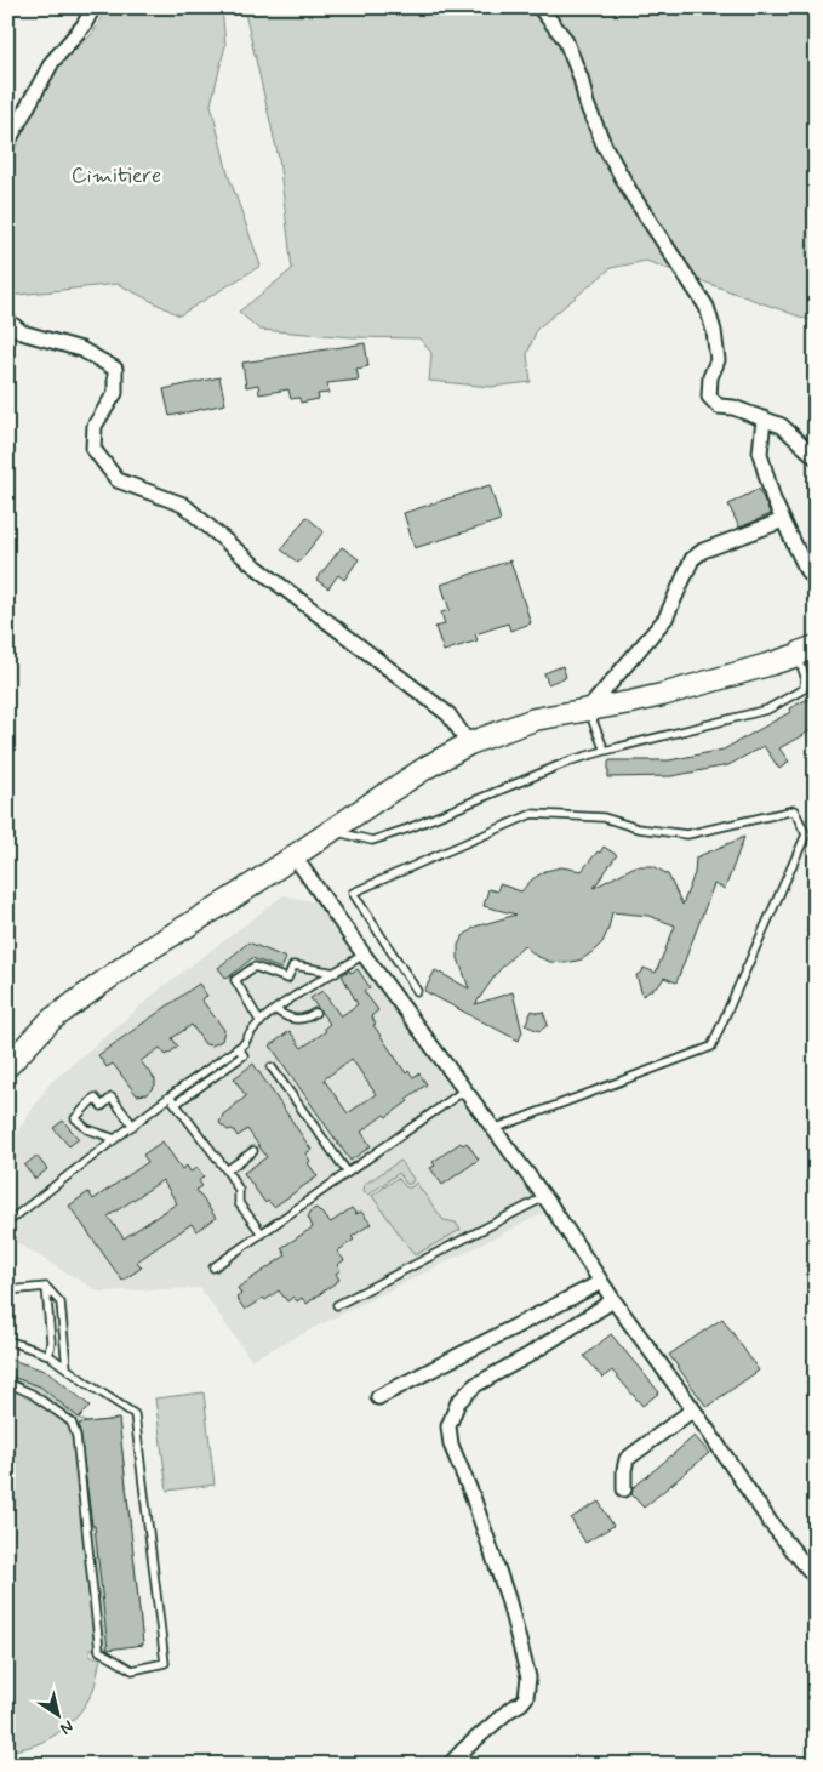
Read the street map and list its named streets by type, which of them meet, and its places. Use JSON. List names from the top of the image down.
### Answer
{
  "parks": ["Cimitiere"],
  "north": "bottom right"
}
